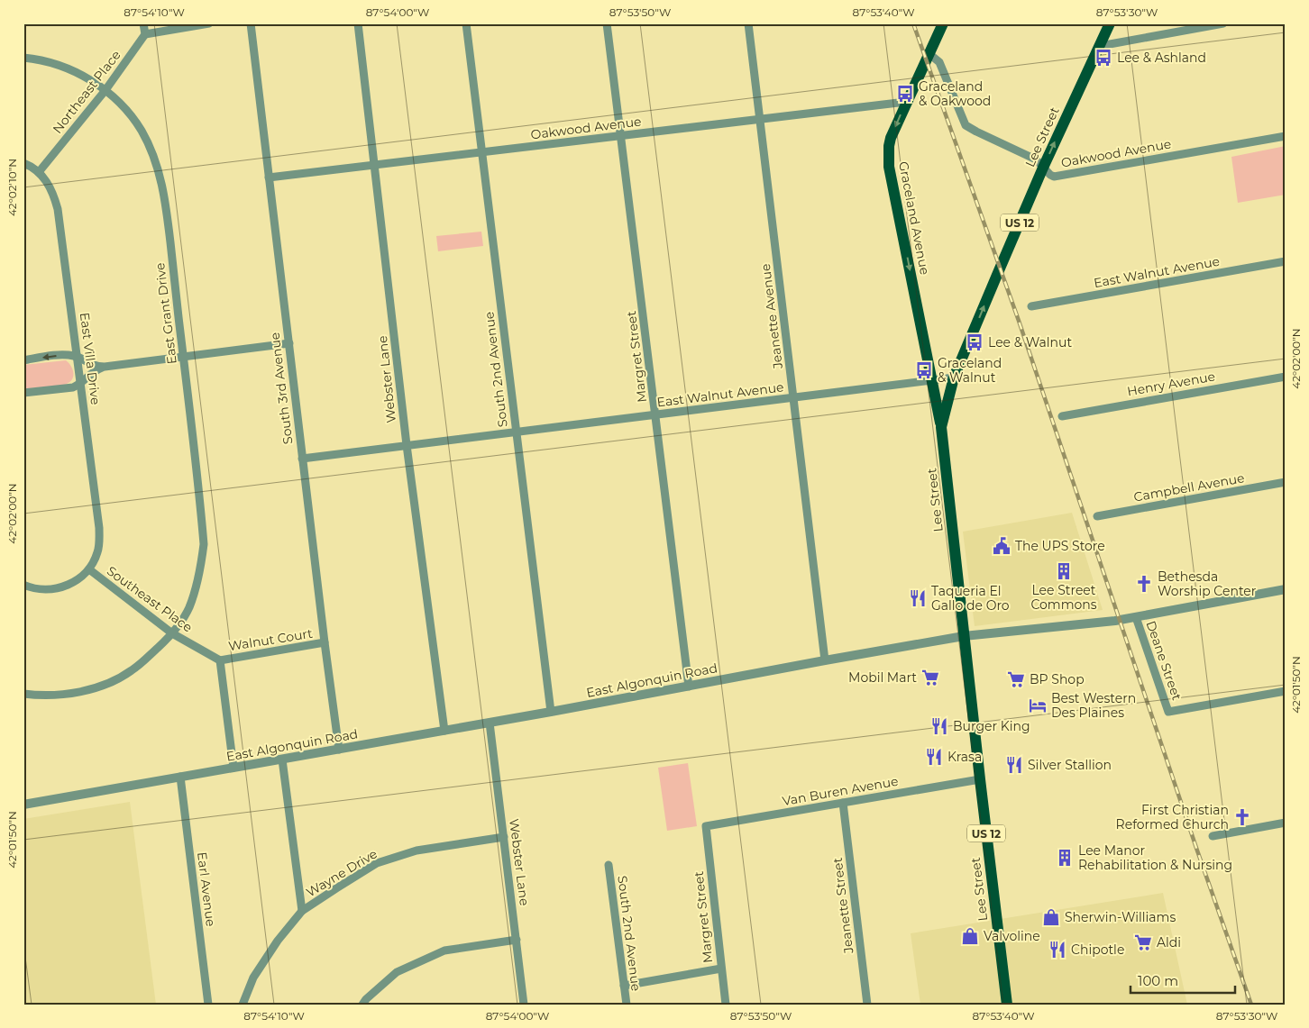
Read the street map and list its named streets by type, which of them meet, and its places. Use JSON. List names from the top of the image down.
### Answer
{
  "streets": {
    "main road": ["Lee Street", "Graceland Avenue", "US 12"],
    "street": [
      "Northeast Place",
      "Oakwood Avenue",
      "East Walnut Avenue",
      "East Grant Drive",
      "Jeanette Avenue",
      "Margret Street",
      "East Villa Drive",
      "South 2nd Avenue",
      "Webster Lane",
      "Henry Avenue",
      "South 3rd Avenue",
      "Campbell Avenue",
      "Southeast Place",
      "Walnut Court",
      "Deane Street",
      "East Algonquin Road",
      "Van Buren Avenue",
      "Wayne Drive",
      "Earl Avenue",
      "Jeanette Street"
    ]
  },
  "crossings": [
    ["Northeast Place", "East Grant Drive"],
    ["Northeast Place", "East Villa Drive"],
    ["Oakwood Avenue", "Lee Street"],
    ["Oakwood Avenue", "Graceland Avenue"],
    ["Oakwood Avenue", "Jeanette Avenue"],
    ["Oakwood Avenue", "Margret Street"],
    ["Oakwood Avenue", "South 2nd Avenue"],
    ["Oakwood Avenue", "Webster Lane"],
    ["Oakwood Avenue", "South 3rd Avenue"],
    ["Lee Street", "Graceland Avenue"],
    ["Lee Street", "East Walnut Avenue"],
    ["Lee Street", "East Algonquin Road"],
    ["Lee Street", "Van Buren Avenue"],
    ["Graceland Avenue", "East Walnut Avenue"],
    ["East Walnut Avenue", "Jeanette Avenue"],
    ["East Walnut Avenue", "Margret Street"],
    ["East Walnut Avenue", "South 2nd Avenue"],
    ["East Walnut Avenue", "Webster Lane"],
    ["East Walnut Avenue", "South 3rd Avenue"],
    ["East Grant Drive", "Southeast Place"],
    ["Jeanette Avenue", "East Algonquin Road"],
    ["Margret Street", "East Algonquin Road"],
    ["Margret Street", "Van Buren Avenue"],
    ["East Villa Drive", "Southeast Place"],
    ["South 2nd Avenue", "East Algonquin Road"],
    ["Webster Lane", "East Algonquin Road"],
    ["Webster Lane", "Wayne Drive"],
    ["South 3rd Avenue", "Walnut Court"],
    ["South 3rd Avenue", "East Algonquin Road"],
    ["Southeast Place", "Walnut Court"],
    ["Deane Street", "East Algonquin Road"],
    ["East Algonquin Road", "Earl Avenue"],
    ["Van Buren Avenue", "Jeanette Street"]
  ],
  "one_way": ["Lee Street", "Graceland Avenue"],
  "places": {
    "bus stop": [
      "Lee & Ashland",
      "Graceland & Oakwood",
      "Lee & Walnut",
      "Graceland & Walnut"
    ],
    "public building": ["The UPS Store"],
    "building": ["Lee Street Commons", "Lee Manor Rehabilitation & Nursing"],
    "church": ["Bethesda Worship Center", "First Christian Reformed Church"],
    "restaurant": [
      "Taqueria El Gallo de Oro",
      "Burger King",
      "Krasa",
      "Silver Stallion",
      "Chipotle"
    ],
    "supermarket": ["Mobil Mart", "BP Shop", "Aldi"],
    "hotel": ["Best Western Des Plaines"],
    "shop": ["Sherwin-Williams", "Valvoline"]
  },
  "scale_bar": "100 m",
  "coordinates": [
    "87°54'10\"W",
    "87°54'00\"W",
    "87°53'50\"W",
    "87°53'40\"W",
    "87°53'30\"W",
    "42°02'10\"N",
    "42°02'00\"N",
    "42°01'50\"N"
  ]
}
